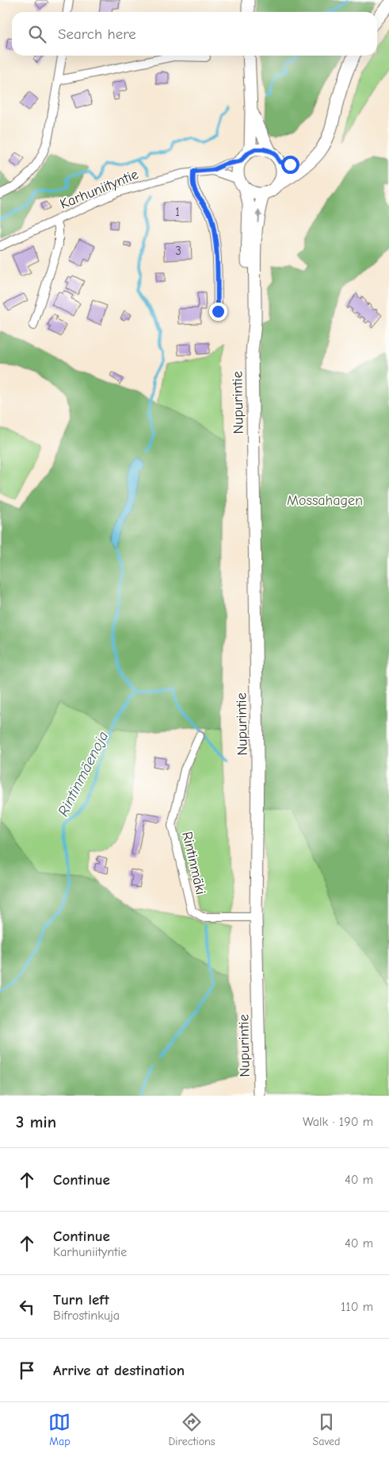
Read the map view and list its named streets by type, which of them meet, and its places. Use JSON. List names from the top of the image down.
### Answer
{
  "streets": {
    "main road": ["Nupurintie"],
    "street": ["Karhuniityntie", "Rintinmäki"]
  },
  "crossings": [
    ["Karhuniityntie", "Nupurintie"],
    ["Nupurintie", "Rintinmäki"]
  ],
  "water": ["Rintinmäenoja"],
  "parks": ["Mossahagen"],
  "house_numbers": ["1", "3"],
  "page": {
    "search": "Search here",
    "heading": ["3 min", "Walk · 190 m"],
    "list": [
      ["Continue", "40 m"],
      ["Continue", "Karhuniityntie", "40 m"],
      ["Turn left", "Bifrostinkuja", "110 m"],
      "Arrive at destination"
    ],
    "nav": ["Map", "Directions", "Saved"]
  }
}
